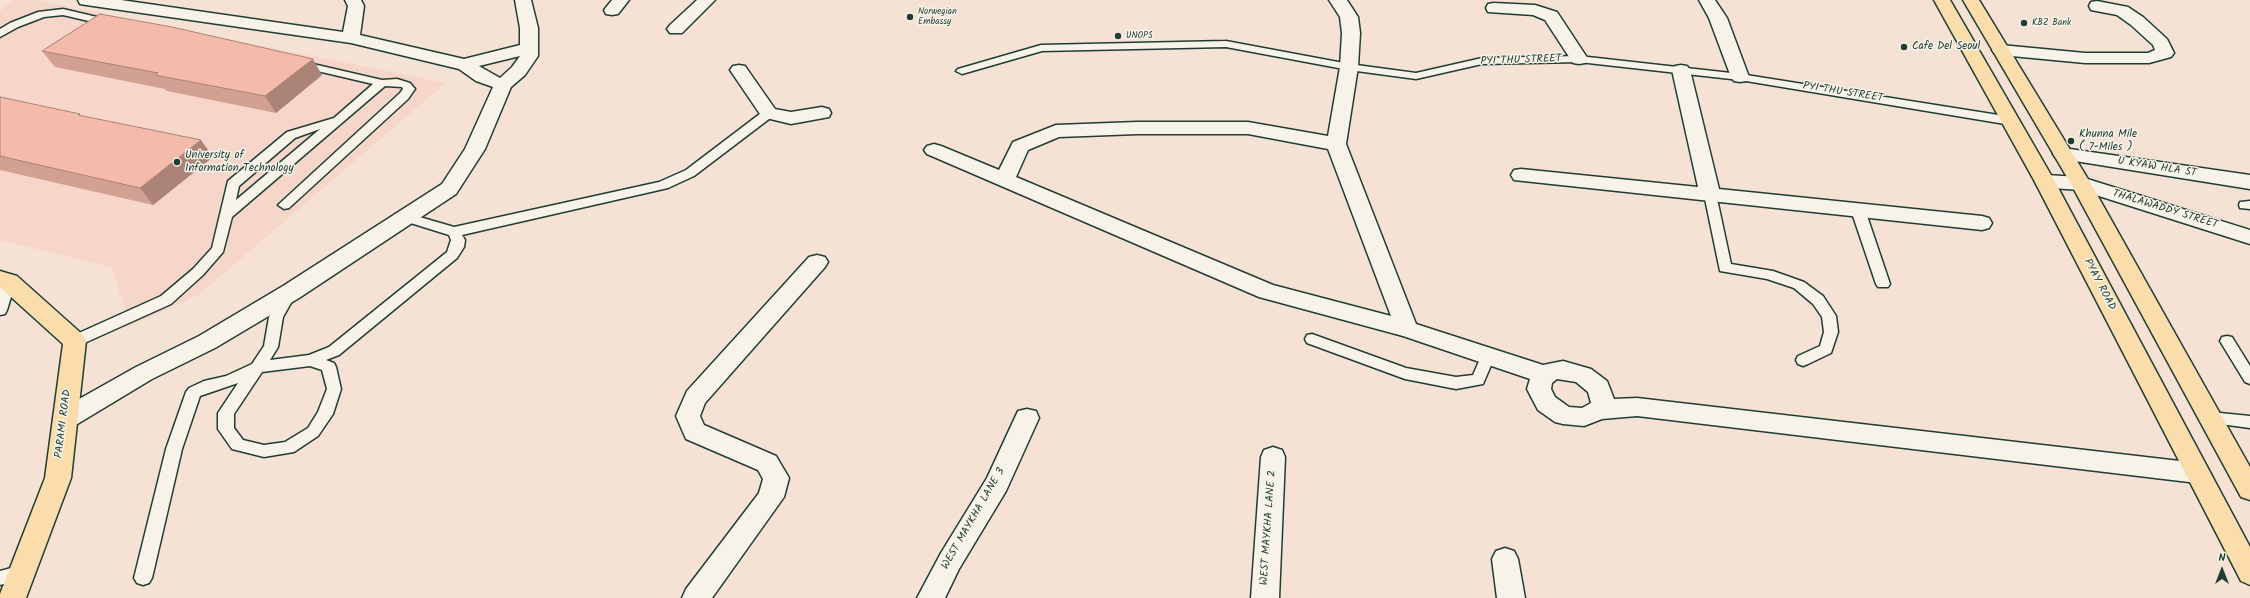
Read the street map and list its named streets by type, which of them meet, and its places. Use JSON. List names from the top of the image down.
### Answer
{
  "streets": {
    "main road": ["PYAY ROAD", "PARAMI ROAD"],
    "street": [
      "U KYAW HLA ST",
      "THALAWADDY STREET",
      "WEST MAYKHA LANE 3",
      "WEST MAYKHA LANE 2"
    ],
    "lane": ["PYI THU STREET"]
  },
  "crossings": [
    ["PYI THU STREET", "PYAY ROAD"],
    ["THALAWADDY STREET", "PYAY ROAD"]
  ],
  "places": [
    "Norwegian Embassy",
    "KBZ Bank",
    "UNOPS",
    "Cafe Del Seoul",
    "Khunna Mile ( 7-Miles )",
    "University of Information Technology"
  ],
  "north": "top"
}
